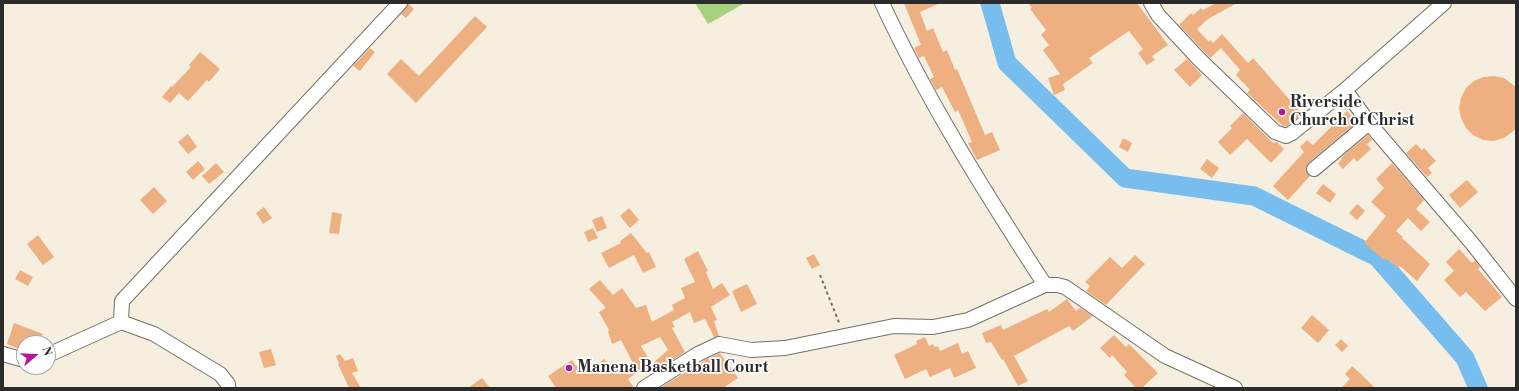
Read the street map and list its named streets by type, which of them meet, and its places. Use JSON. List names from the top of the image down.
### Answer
{
  "places": ["Riverside Church of Christ", "Manena Basketball Court"],
  "north": "right"
}
